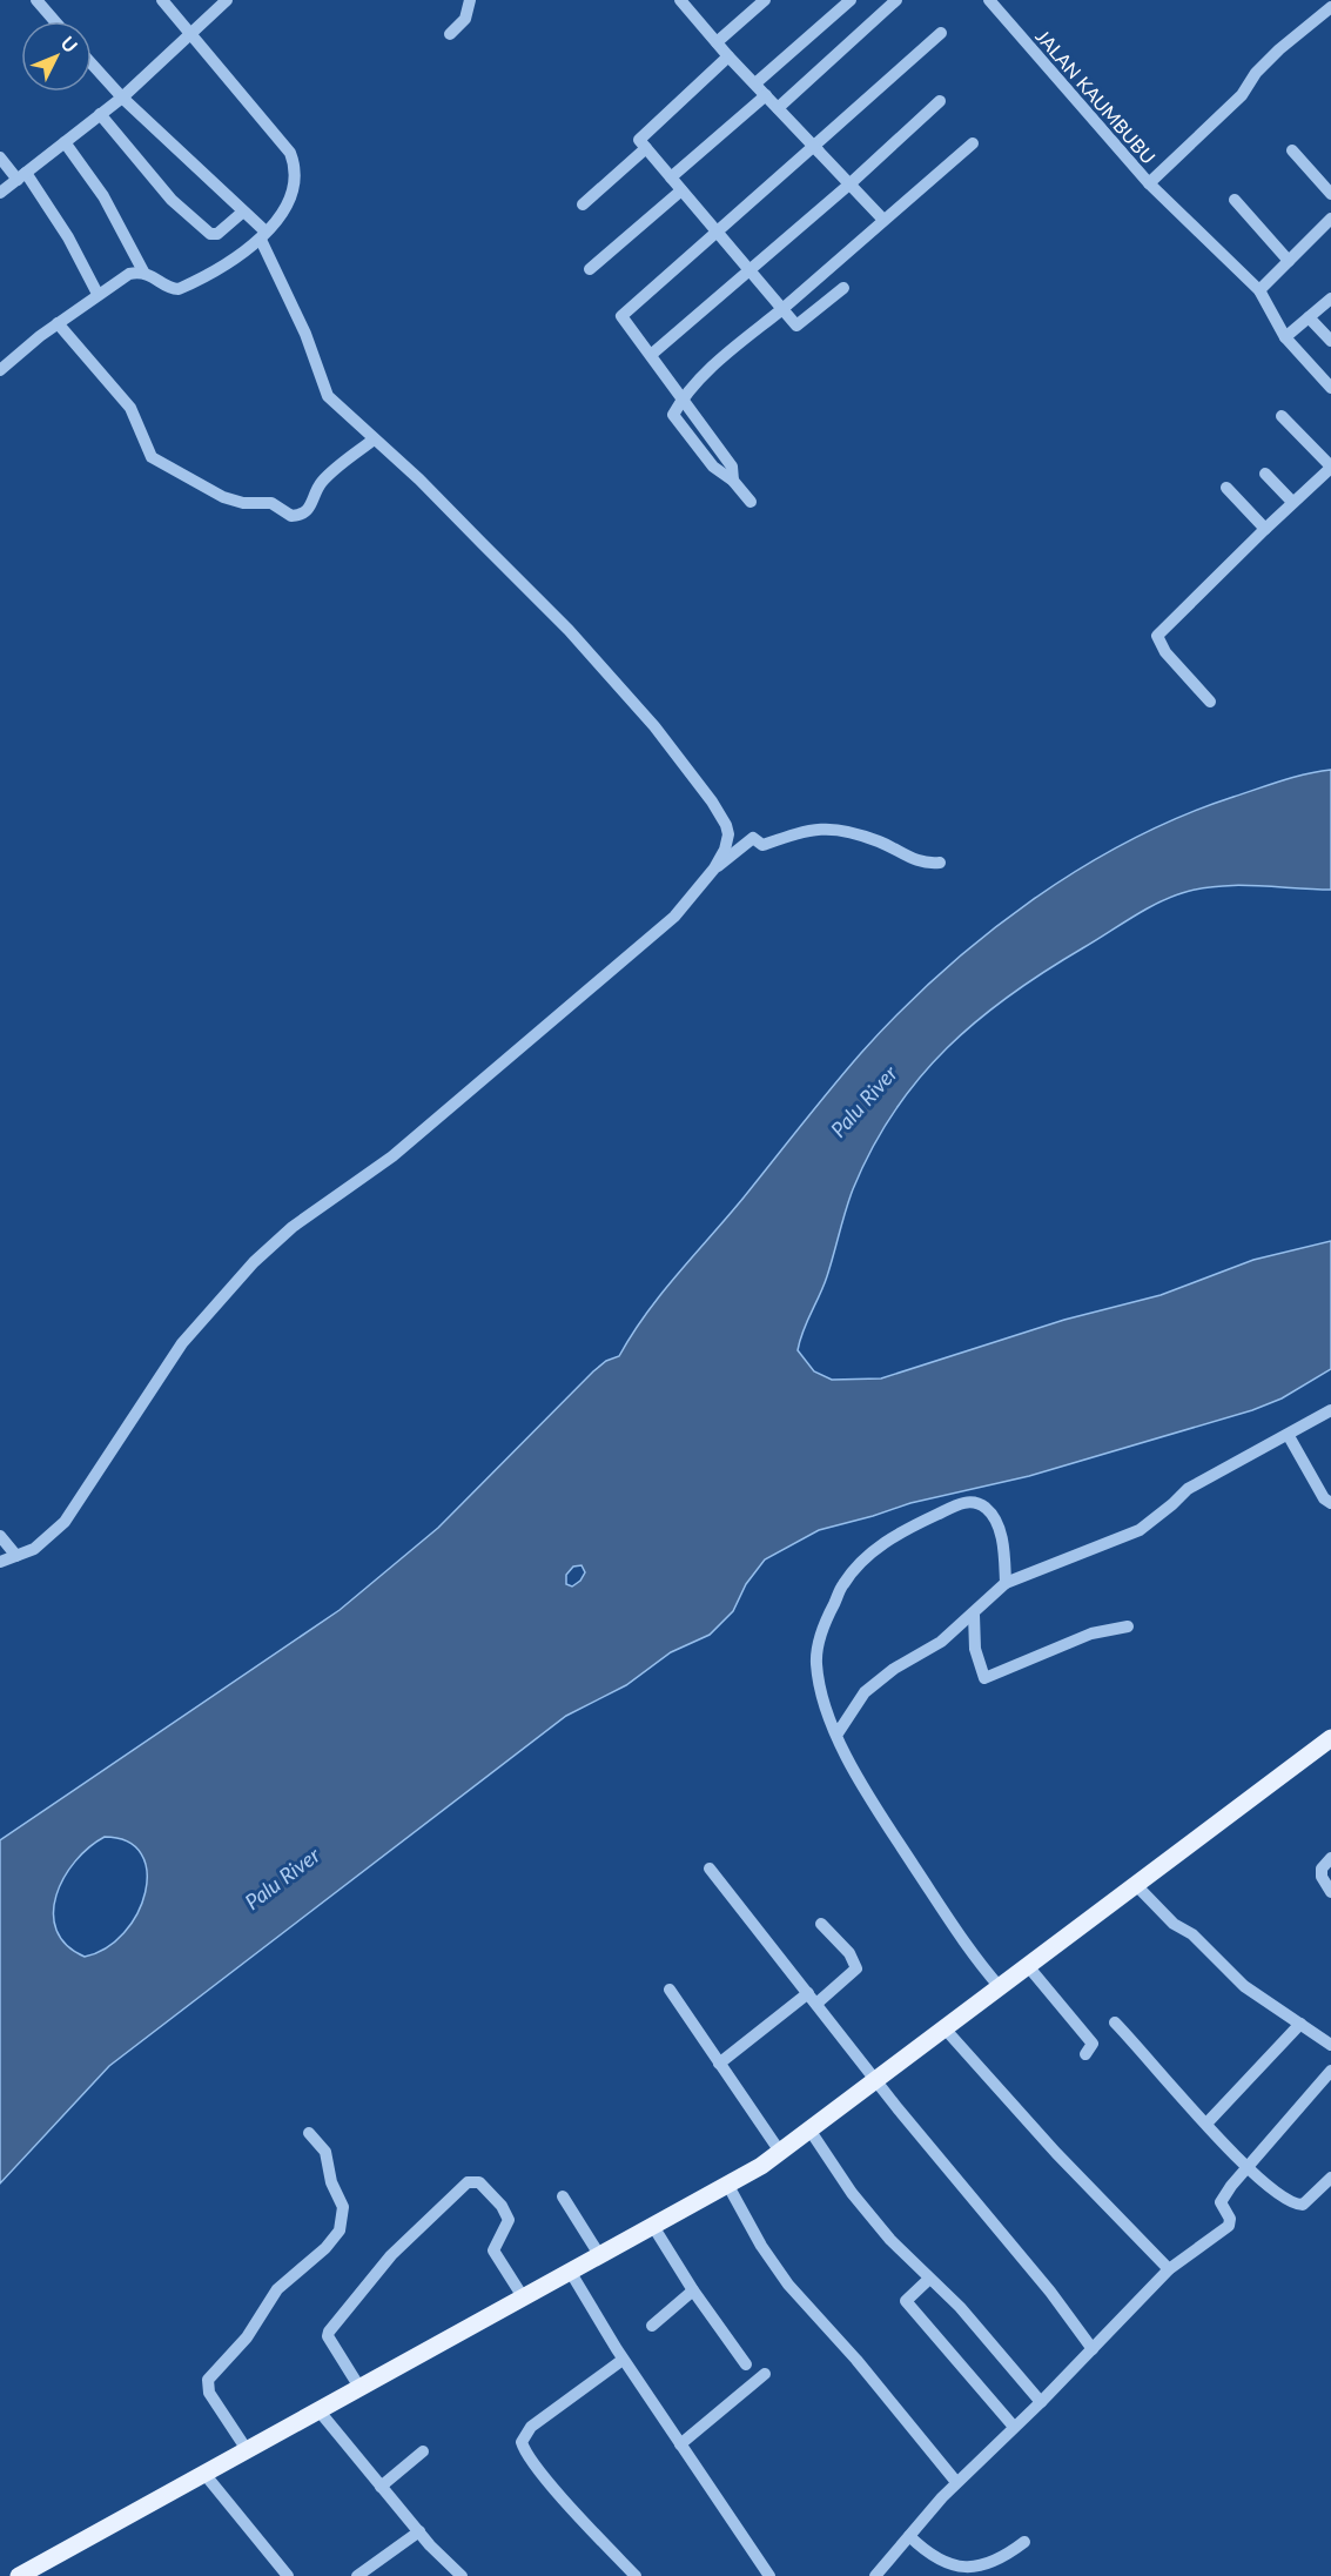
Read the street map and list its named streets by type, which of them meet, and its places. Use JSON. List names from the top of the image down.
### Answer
{
  "streets": {
    "street": ["JALAN KAUMBUBU"]
  },
  "water": ["Palu River"],
  "north": "top right"
}
